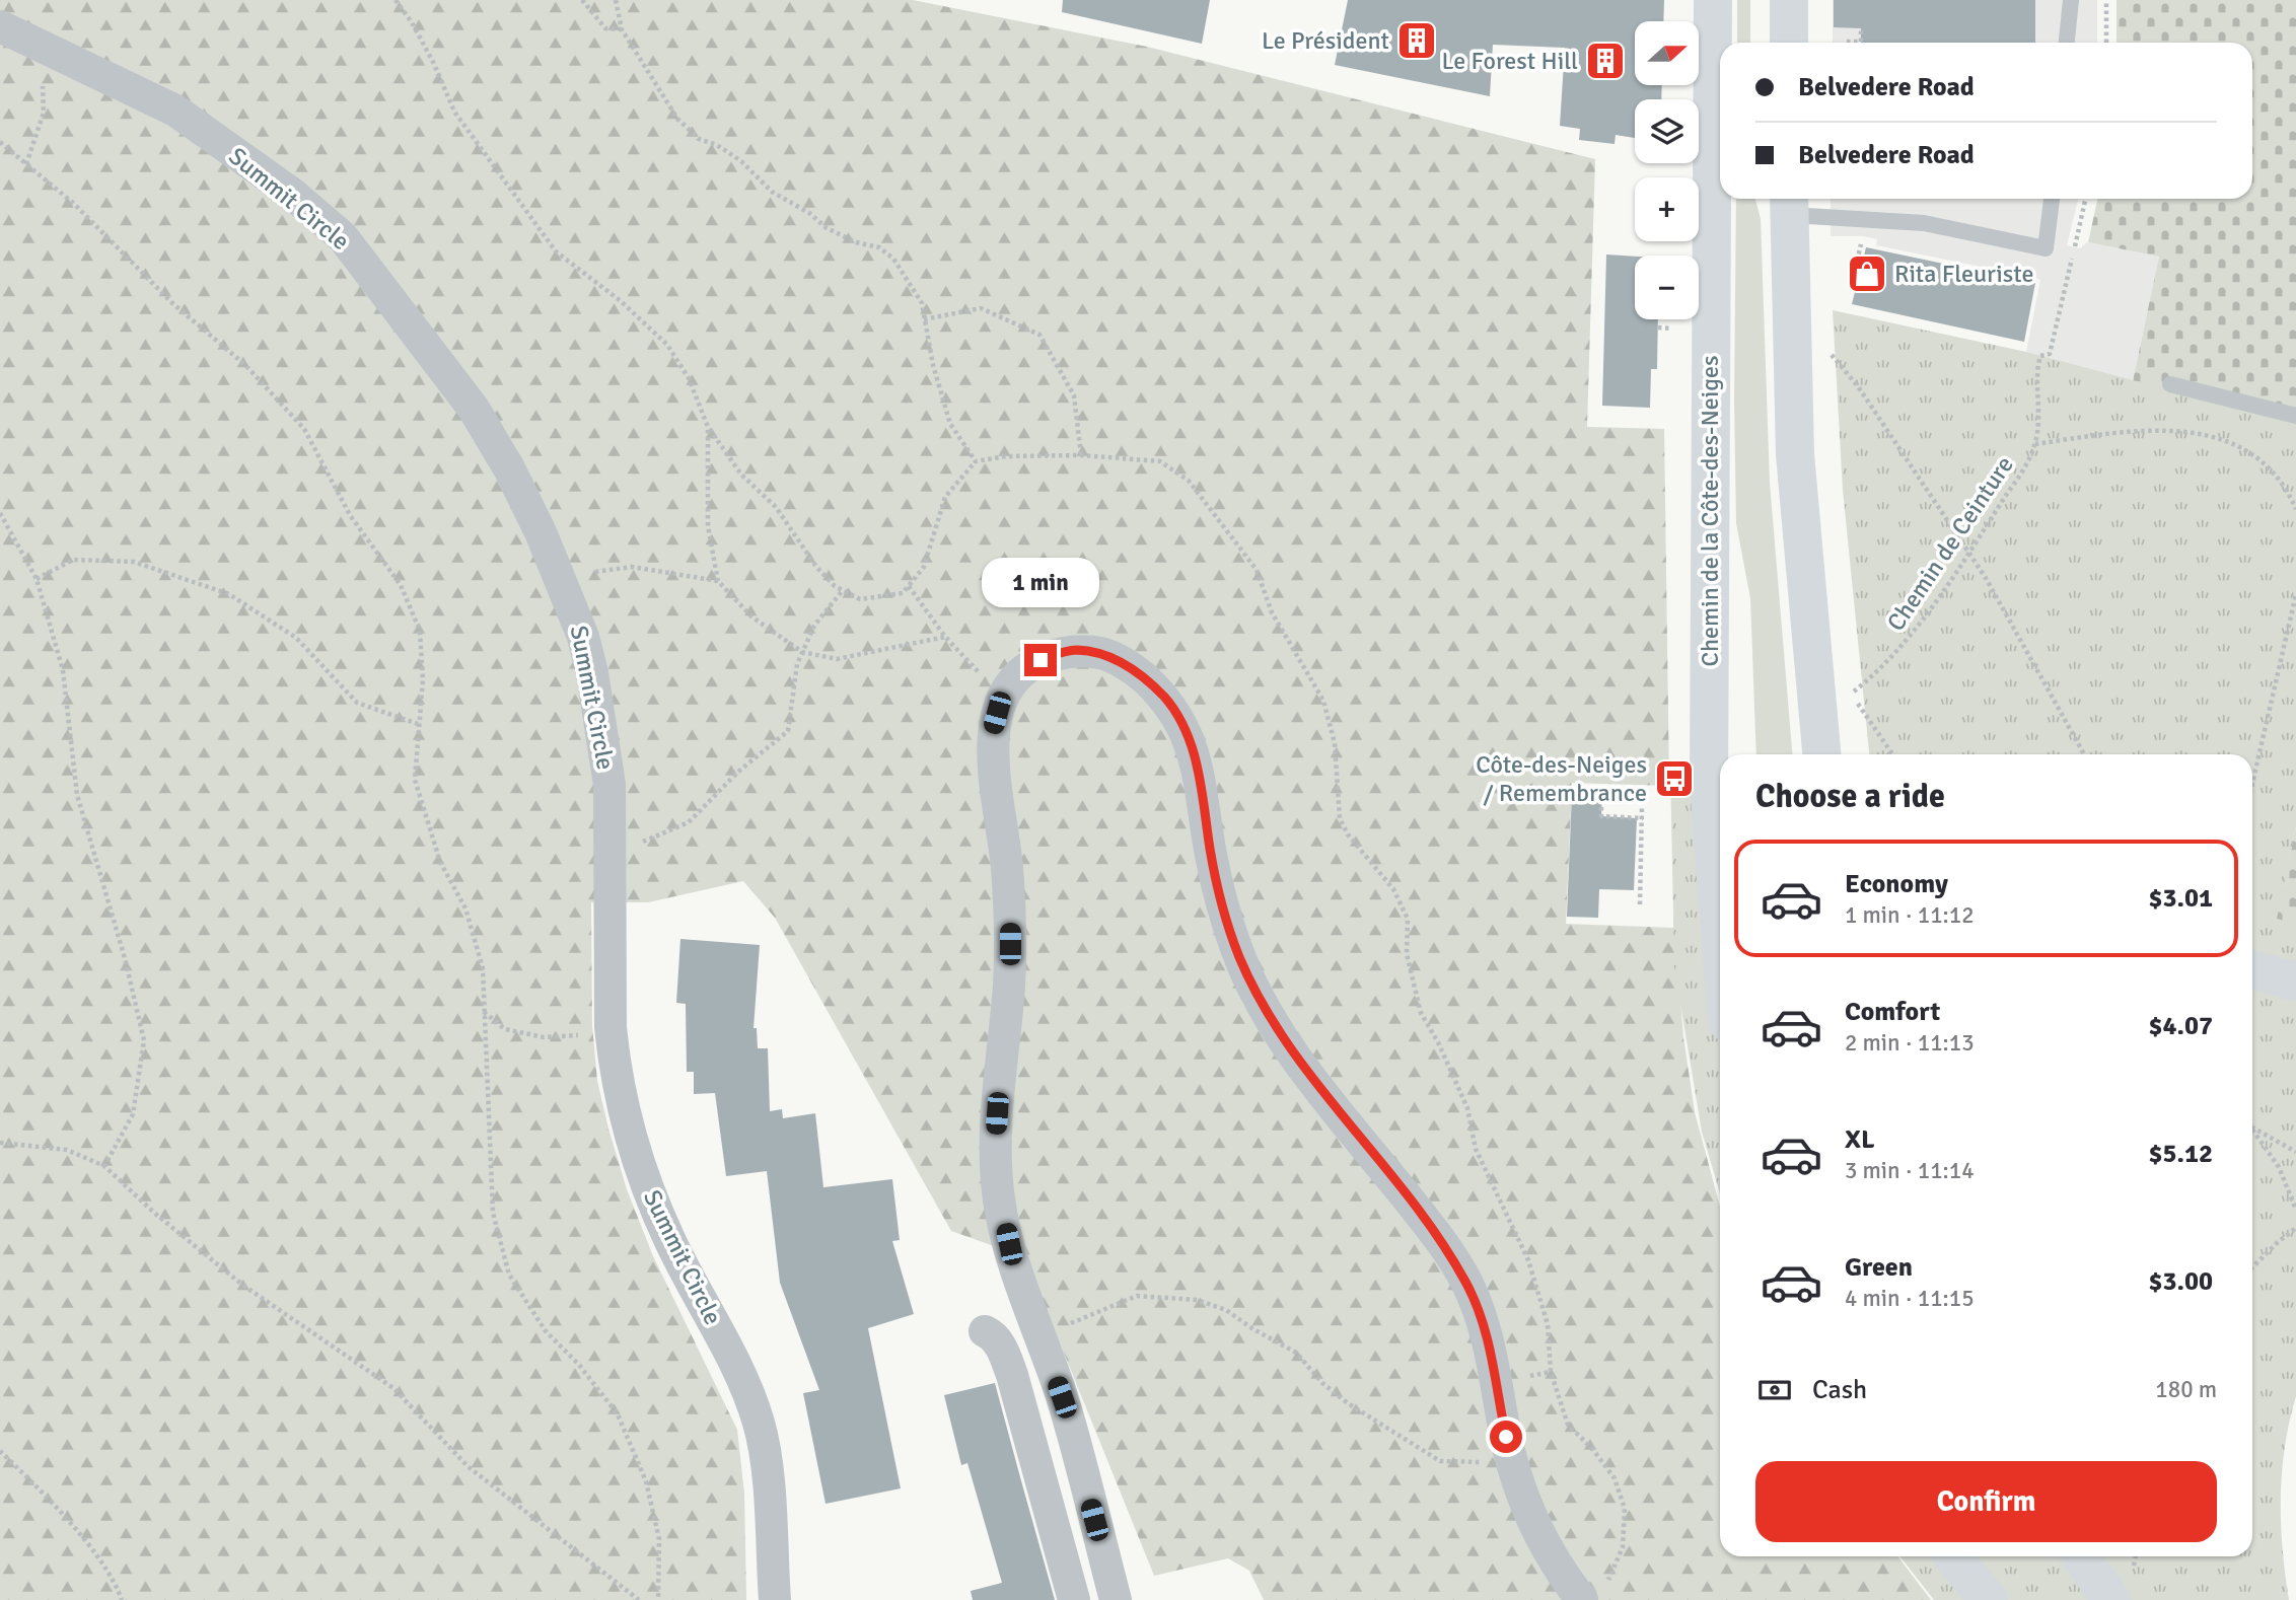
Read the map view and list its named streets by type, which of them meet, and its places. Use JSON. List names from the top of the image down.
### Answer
{
  "streets": {
    "main road": ["Chemin de la Côte-des-Neiges"],
    "street": ["Summit Circle"],
    "path": ["Chemin de Ceinture"]
  },
  "places": {
    "building": ["Le Président", "Le Forest Hill"],
    "shop": ["Rita Fleuriste"],
    "bus stop": ["Côte-des-Neiges / Remembrance"]
  },
  "north": "right",
  "page": {
    "map_buttons": ["+", "−"],
    "banner": ["Belvedere Road", "Belvedere Road"],
    "bubble": "1 min",
    "heading": "Choose a ride",
    "list": [
      {
        "name": "Economy",
        "note": "1 min · 11:12",
        "value": "$3.01"
      },
      {
        "name": "Comfort",
        "note": "2 min · 11:13",
        "value": "$4.07"
      },
      {
        "name": "XL",
        "note": "3 min · 11:14",
        "value": "$5.12"
      },
      {
        "name": "Green",
        "note": "4 min · 11:15",
        "value": "$3.00"
      }
    ],
    "pay": ["Cash", "180 m"],
    "buttons": "Confirm"
  }
}
